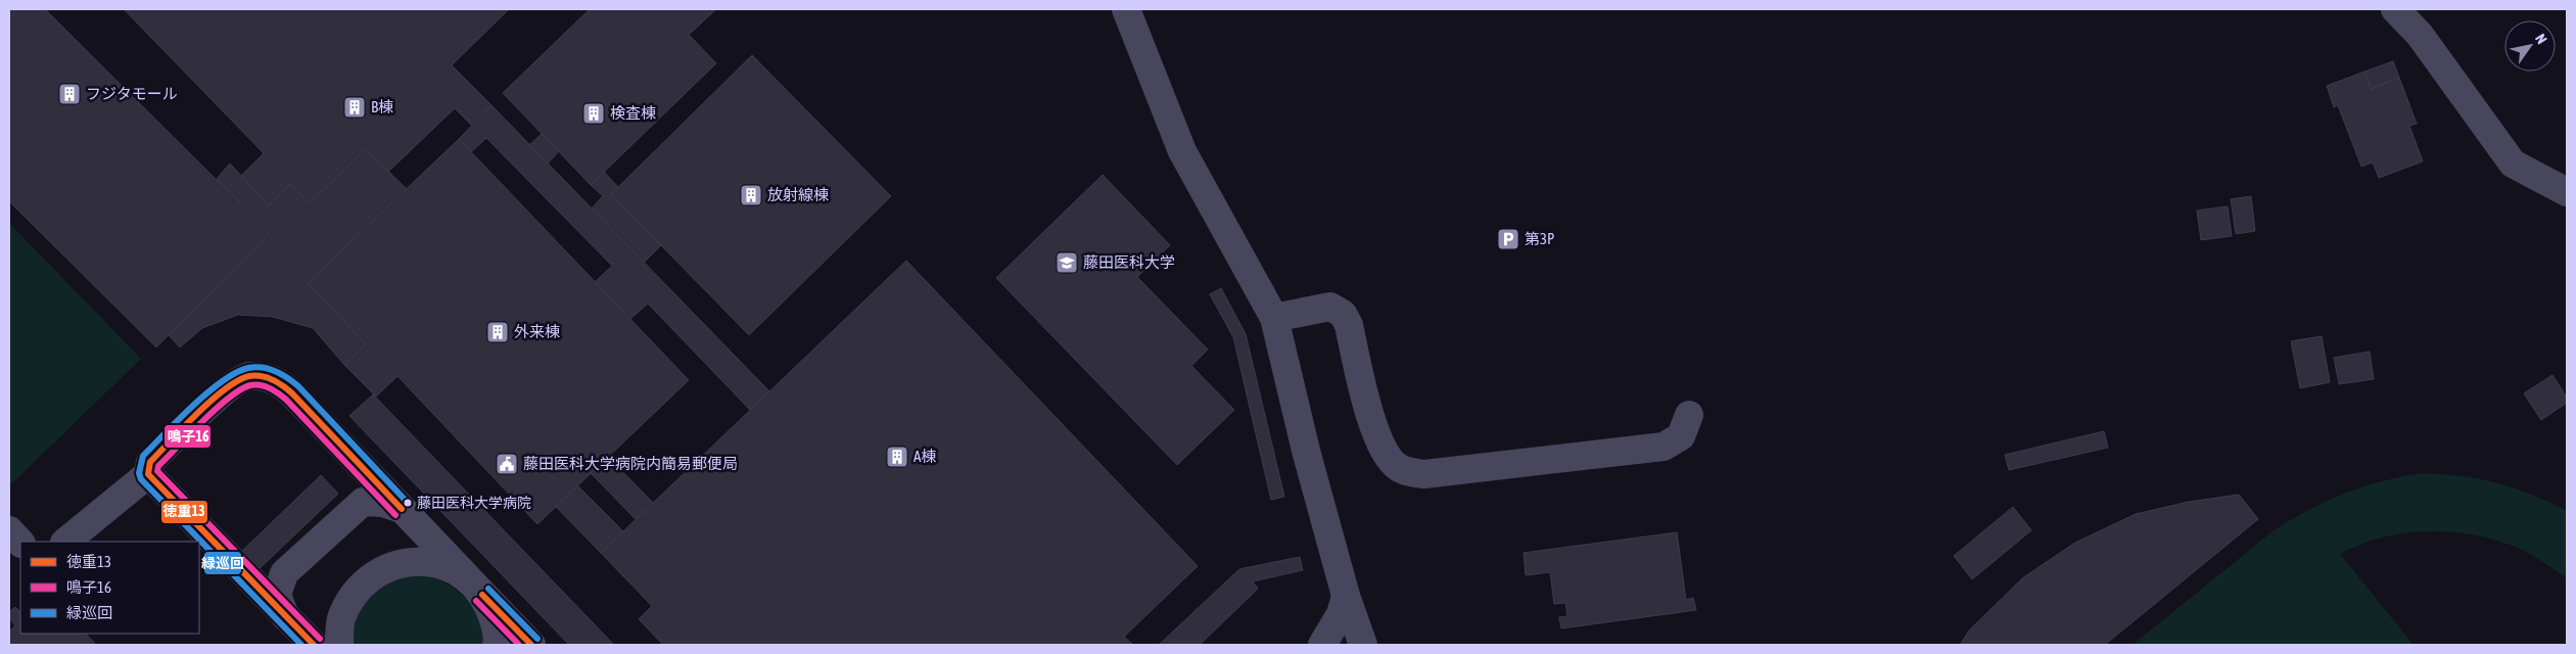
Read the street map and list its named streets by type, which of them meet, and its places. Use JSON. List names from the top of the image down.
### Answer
{
  "places": {
    "building": [
      "フジタモール",
      "B棟",
      "検査棟",
      "放射線棟",
      "外来棟",
      "A棟"
    ],
    "parking": ["第3P"],
    "school or university": ["藤田医科大学"],
    "public building": ["藤田医科大学病院内簡易郵便局"],
    "other": ["藤田医科大学病院"]
  },
  "lines": ["transit line 緑巡回", "transit line 徳重13", "transit line 鳴子16"],
  "legend": ["徳重13", "鳴子16", "緑巡回"],
  "north": "top right"
}
